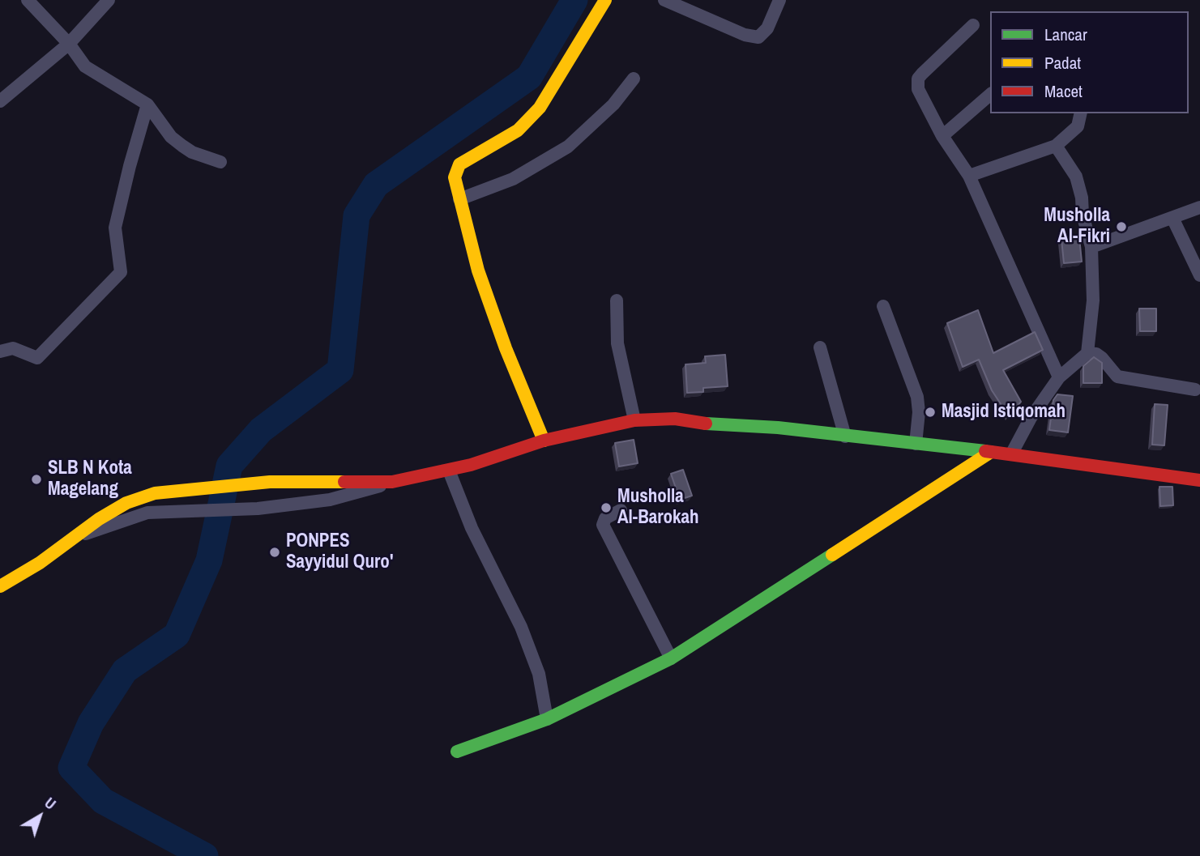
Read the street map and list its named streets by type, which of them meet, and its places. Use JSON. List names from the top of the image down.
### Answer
{
  "places": [
    "Musholla Al-Fikri",
    "Masjid Istiqomah",
    "SLB N Kota Magelang",
    "Musholla Al-Barokah",
    "PONPES Sayyidul Quro'"
  ],
  "legend": ["Lancar", "Padat", "Macet"],
  "north": "top right"
}
